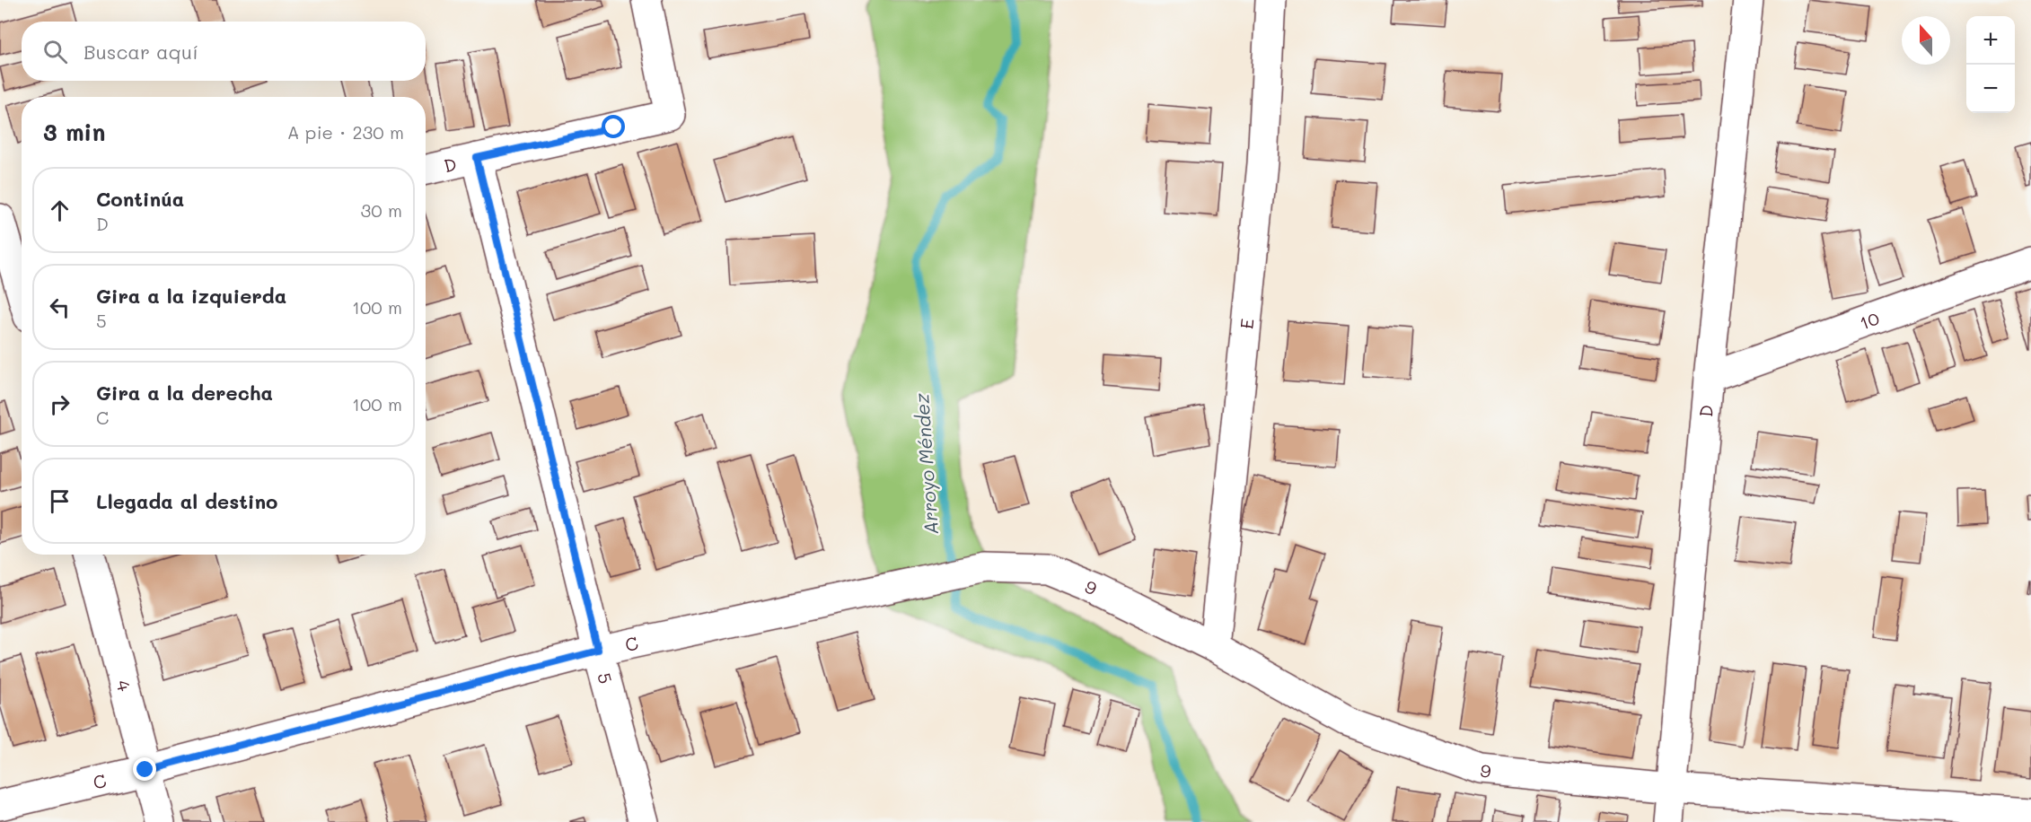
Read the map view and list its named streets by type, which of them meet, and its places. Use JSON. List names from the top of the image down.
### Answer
{
  "streets": {
    "street": [
      "D",
      "10",
      "E",
      "9",
      "C",
      "5",
      "4"
    ]
  },
  "crossings": [
    ["D", "10"],
    ["D", "9"],
    ["D", "5"],
    ["E", "9"],
    ["9", "C"],
    ["C", "5"],
    ["C", "4"]
  ],
  "water": ["Arroyo Méndez"],
  "north": "top",
  "page": {
    "map_buttons": ["+", "−"],
    "search": "Buscar aquí",
    "heading": ["3 min", "A pie · 230 m"],
    "list": [
      ["Continúa", "D", "30 m"],
      ["Gira a la izquierda", "5", "100 m"],
      ["Gira a la derecha", "C", "100 m"],
      "Llegada al destino"
    ]
  }
}
